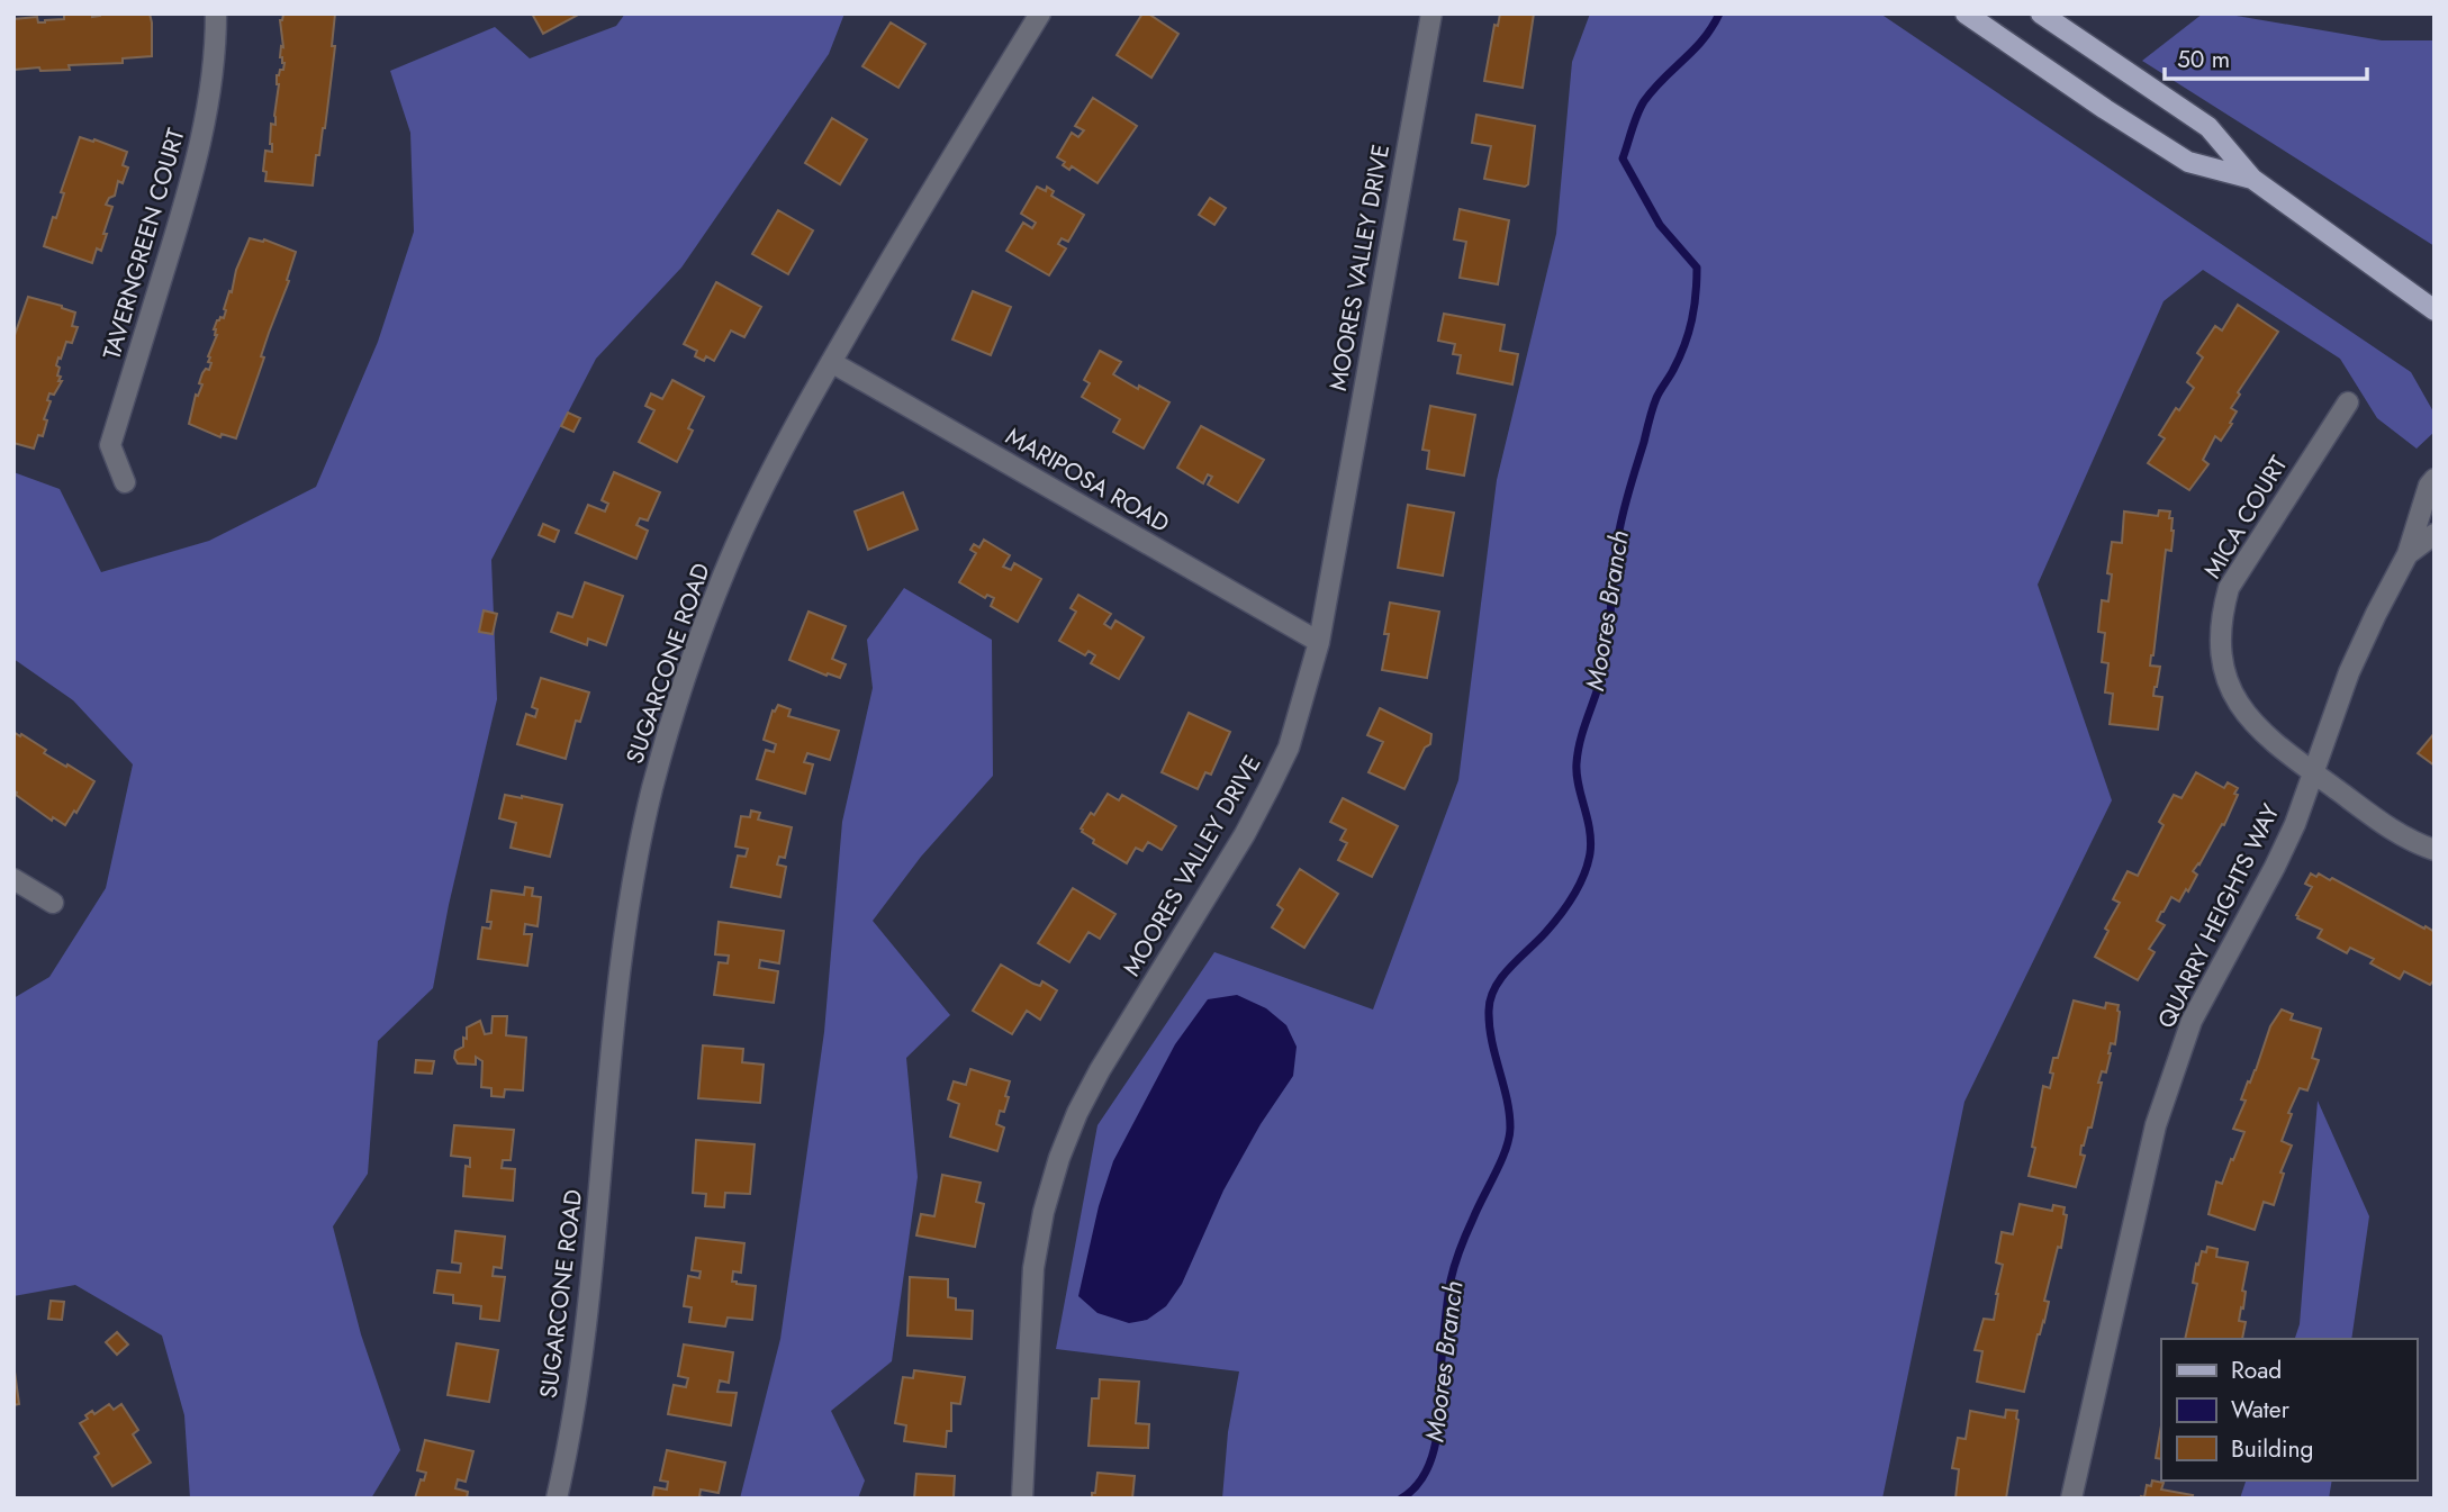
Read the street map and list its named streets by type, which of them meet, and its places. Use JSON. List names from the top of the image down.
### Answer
{
  "streets": {
    "street": [
      "TAVERNGREEN COURT",
      "MOORES VALLEY DRIVE",
      "MARIPOSA ROAD",
      "MICA COURT",
      "SUGARCONE ROAD",
      "QUARRY HEIGHTS WAY"
    ]
  },
  "crossings": [
    ["MOORES VALLEY DRIVE", "MARIPOSA ROAD"],
    ["MARIPOSA ROAD", "SUGARCONE ROAD"],
    ["MICA COURT", "QUARRY HEIGHTS WAY"]
  ],
  "water": ["Moores Branch"],
  "legend": ["Road", "Water", "Building"],
  "scale_bar": "50 m"
}
